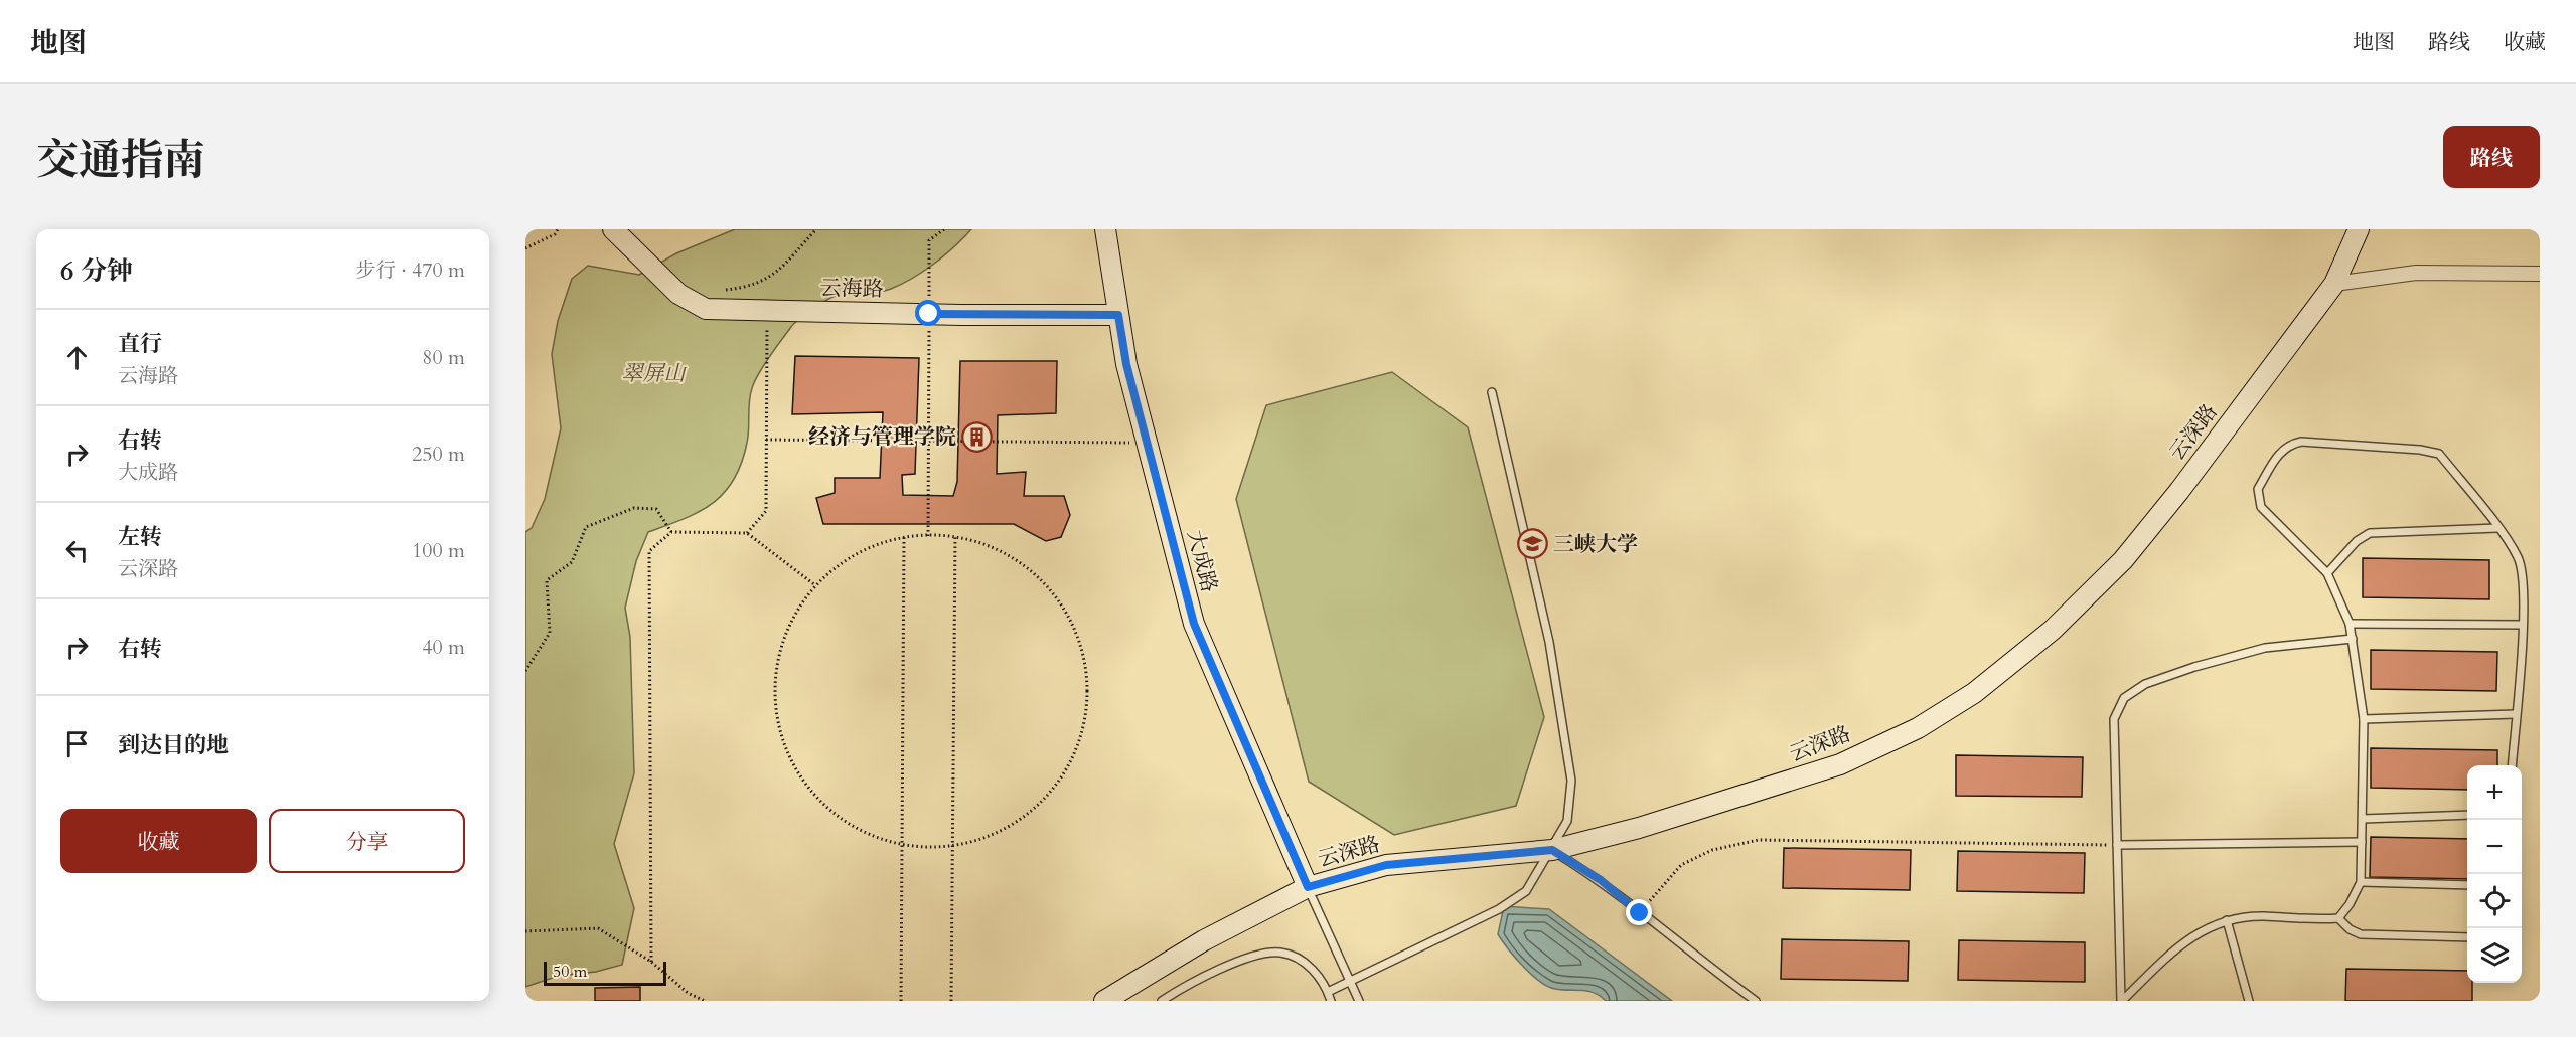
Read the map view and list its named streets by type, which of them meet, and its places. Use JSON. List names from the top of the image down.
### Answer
{
  "streets": {
    "street": ["云海路", "云深路", "大成路"]
  },
  "crossings": [
    ["云海路", "大成路"],
    ["云深路", "大成路"]
  ],
  "parks": ["翠屏山"],
  "places": {
    "building": ["经济与管理学院"],
    "school or university": ["三峡大学"]
  },
  "scale_bar": "50 m",
  "page": {
    "header": "地图",
    "nav": ["地图", "路线", "收藏"],
    "title": "交通指南",
    "buttons": [
      "路线",
      ["收藏", "分享"]
    ],
    "heading": ["6 分钟", "步行 · 470 m"],
    "list": [
      ["直行", "云海路", "80 m"],
      ["右转", "大成路", "250 m"],
      ["左转", "云深路", "100 m"],
      ["右转", "40 m"],
      "到达目的地"
    ],
    "map_buttons": ["+", "−"],
    "scale": "50 m"
  }
}
